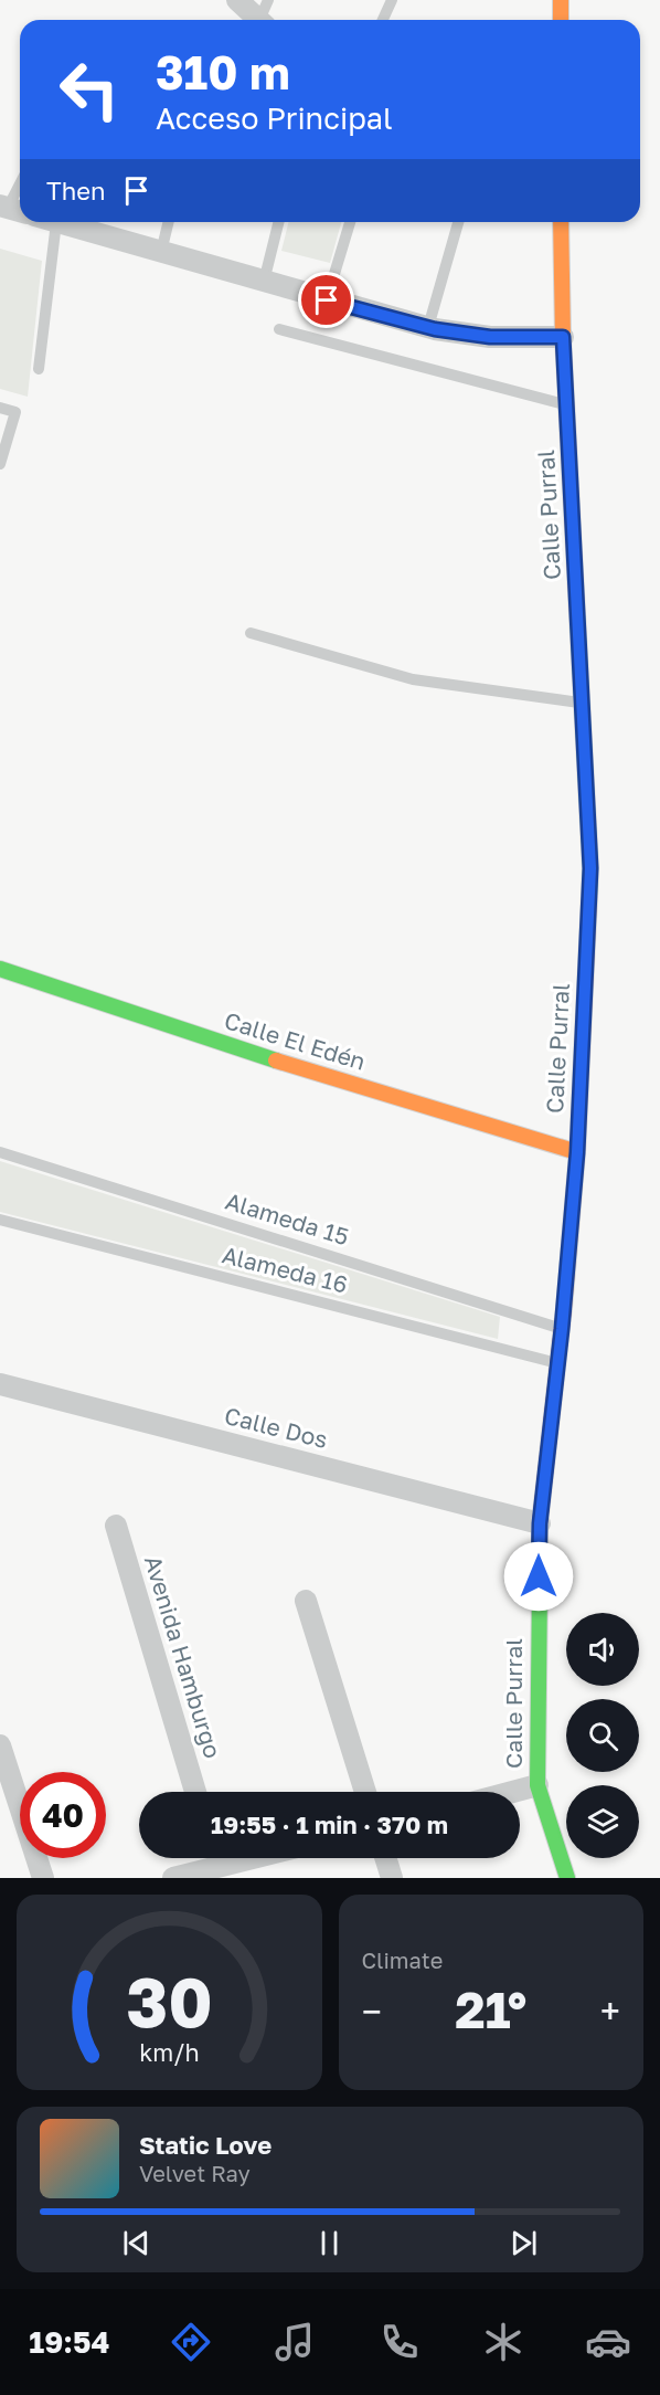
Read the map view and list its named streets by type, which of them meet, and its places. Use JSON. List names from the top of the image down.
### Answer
{
  "streets": {
    "street": [
      "Calle Purral",
      "Calle El Edén",
      "Calle Dos",
      "Avenida Hamburgo"
    ],
    "lane": ["Alameda 15", "Alameda 16"]
  },
  "crossings": [
    ["Calle Purral", "Calle El Edén"],
    ["Calle Purral", "Alameda 15"],
    ["Calle Purral", "Alameda 16"],
    ["Calle Purral", "Calle Dos"]
  ],
  "page": {
    "turn": ["310 m", "Acceso Principal"],
    "then": "Then",
    "limit": "40",
    "trip": "19:55 · 1 min · 370 m",
    "tile": "Climate",
    "heat": ["−", "21°", "+"],
    "song": ["Static Love", "Velvet Ray"],
    "tabs": "19:54",
    "gauge": ["30", "km/h"]
  }
}
